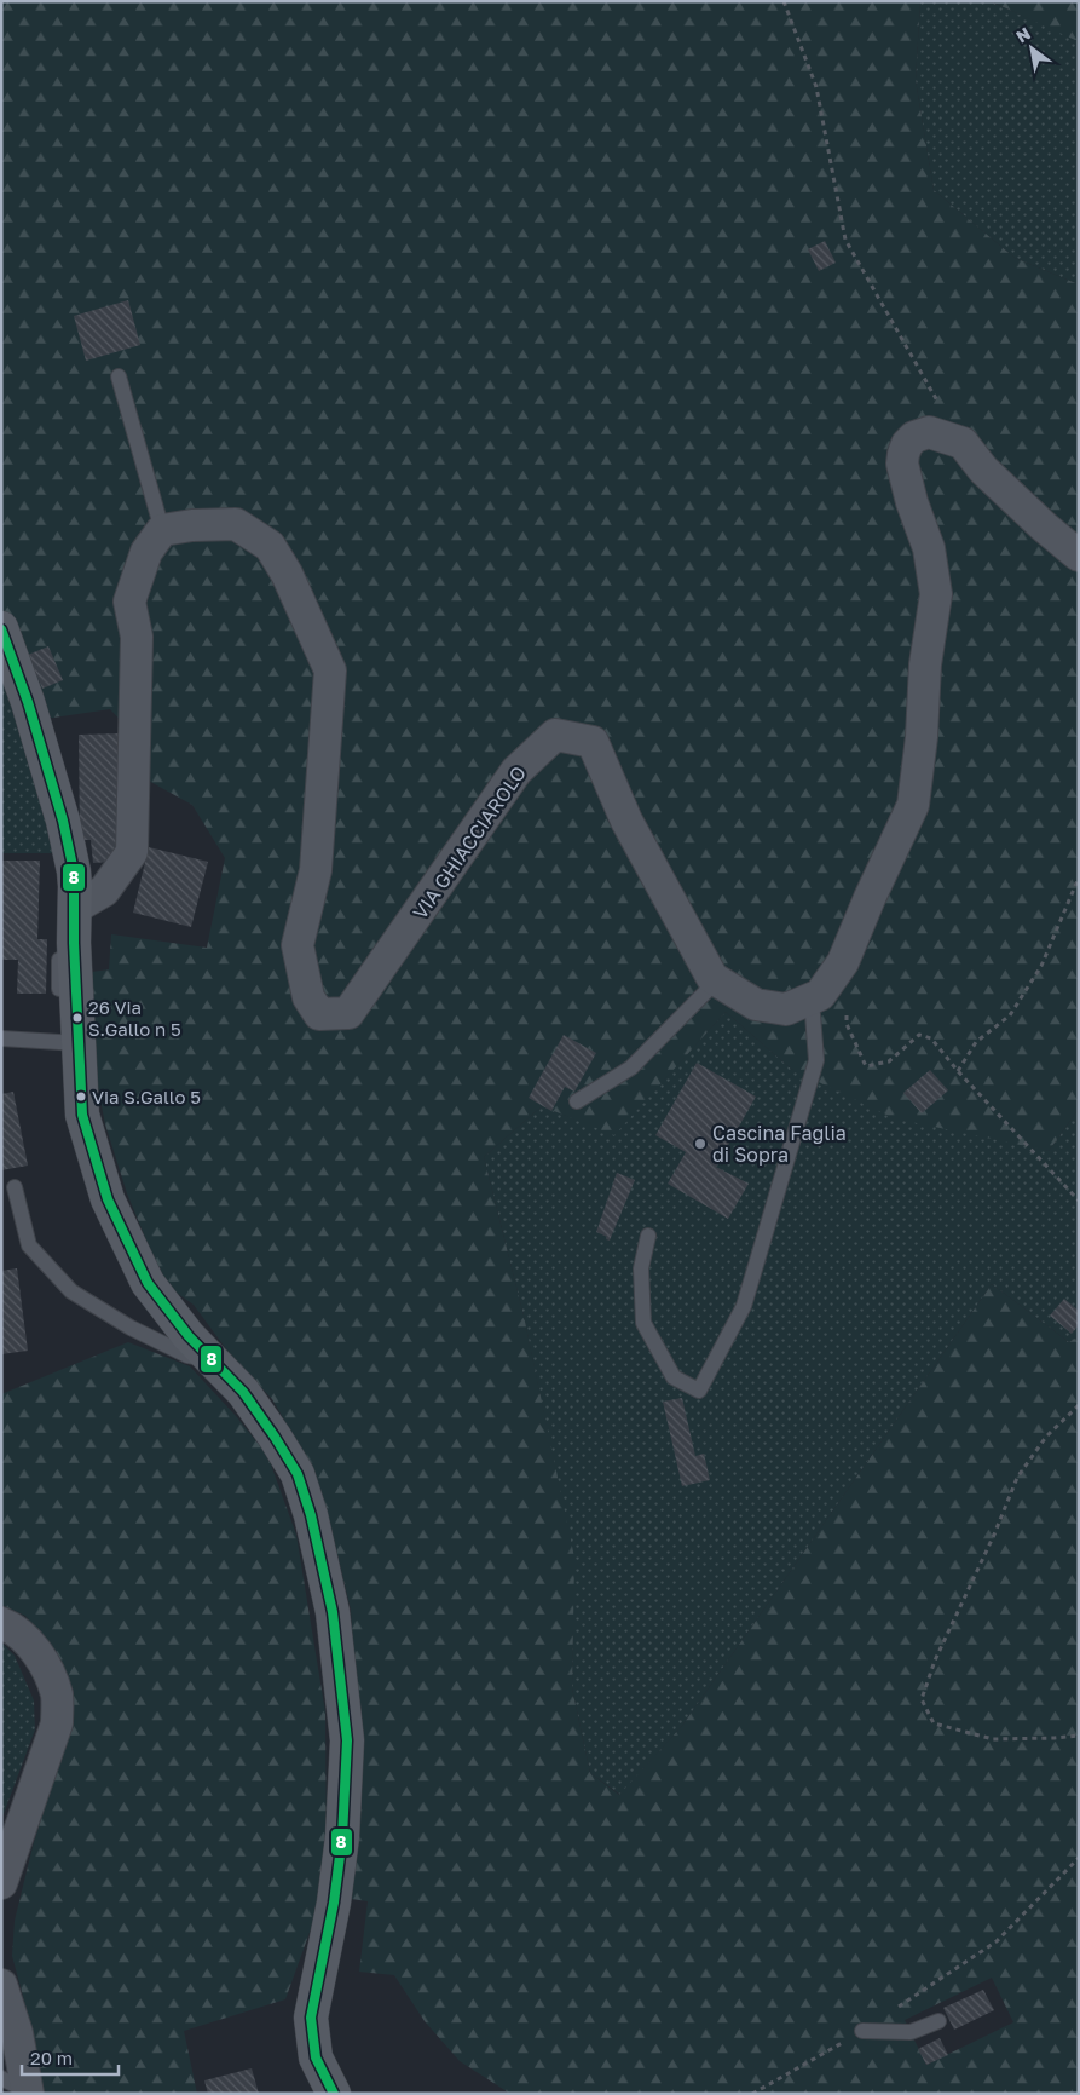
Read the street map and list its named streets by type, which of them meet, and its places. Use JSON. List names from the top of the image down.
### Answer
{
  "streets": {
    "street": ["VIA GHIACCIAROLO"]
  },
  "places": ["26 Via S.Gallo n 5", "Via S.Gallo 5", "Cascina Faglia di Sopra"],
  "lines": ["transit line 8"],
  "scale_bar": "20 m",
  "north": "top left"
}
